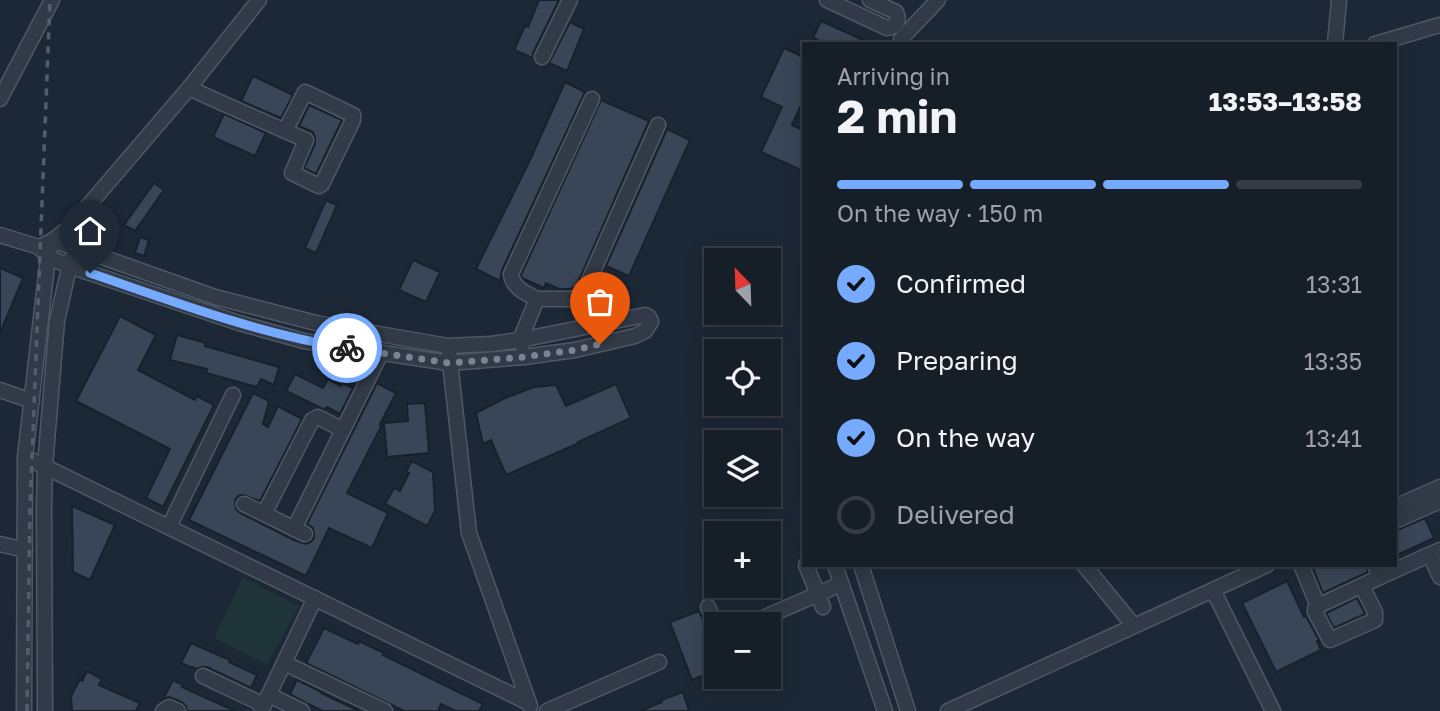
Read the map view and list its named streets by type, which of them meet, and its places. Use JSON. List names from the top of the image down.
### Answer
{
  "north": "top left",
  "page": {
    "heading": ["2 min", "Arriving in", "13:53–13:58"],
    "bar": "On the way · 150 m",
    "list": [
      ["Confirmed", "13:31"],
      ["Preparing", "13:35"],
      ["On the way", "13:41"],
      "Delivered"
    ],
    "map_buttons": ["+", "−"]
  }
}
